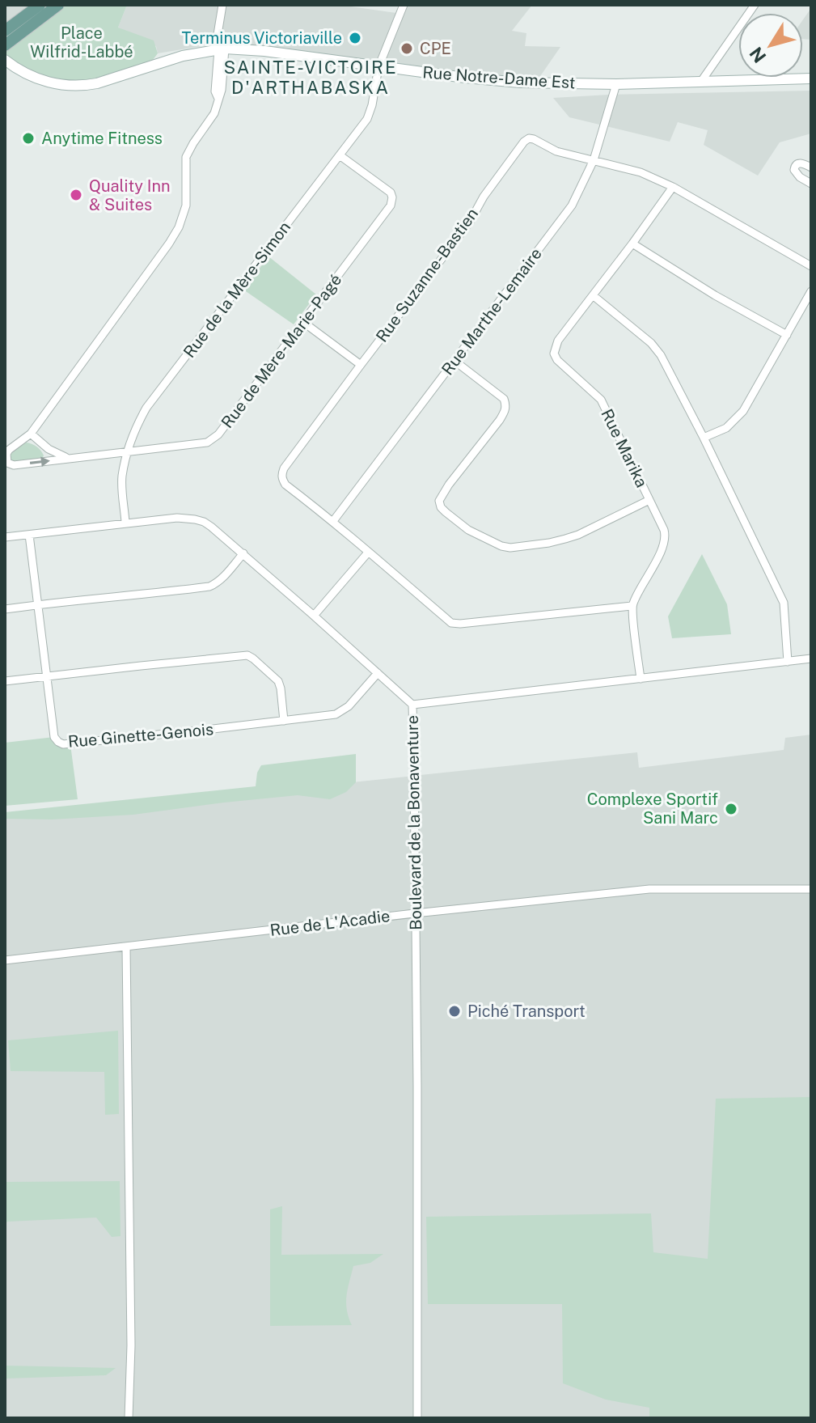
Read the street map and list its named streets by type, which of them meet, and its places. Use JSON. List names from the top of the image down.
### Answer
{
  "streets": {
    "street": [
      "Rue Notre-Dame Est",
      "Rue Suzanne-Bastien",
      "Rue de la Mère-Simon",
      "Rue Marthe-Lemaire",
      "Rue de Mère-Marie-Pagé",
      "Rue Marika",
      "Rue Ginette-Genois",
      "Boulevard de la Bonaventure",
      "Rue de L'Acadie"
    ]
  },
  "crossings": [
    ["Rue Notre-Dame Est", "Rue de la Mère-Simon"],
    ["Rue Notre-Dame Est", "Rue Marthe-Lemaire"],
    ["Rue Suzanne-Bastien", "Rue Marthe-Lemaire"],
    ["Rue de la Mère-Simon", "Rue de Mère-Marie-Pagé"],
    ["Rue de la Mère-Simon", "Boulevard de la Bonaventure"],
    ["Rue Ginette-Genois", "Boulevard de la Bonaventure"],
    ["Boulevard de la Bonaventure", "Rue de L'Acadie"]
  ],
  "districts": ["SAINTE-VICTOIRE D'ARTHABASKA"],
  "parks": ["Place Wilfrid-Labbé"],
  "places": [
    "Terminus Victoriaville",
    "CPE",
    "Anytime Fitness",
    "Quality Inn & Suites",
    "Complexe Sportif Sani Marc",
    "Piché Transport"
  ],
  "north": "bottom left"
}
